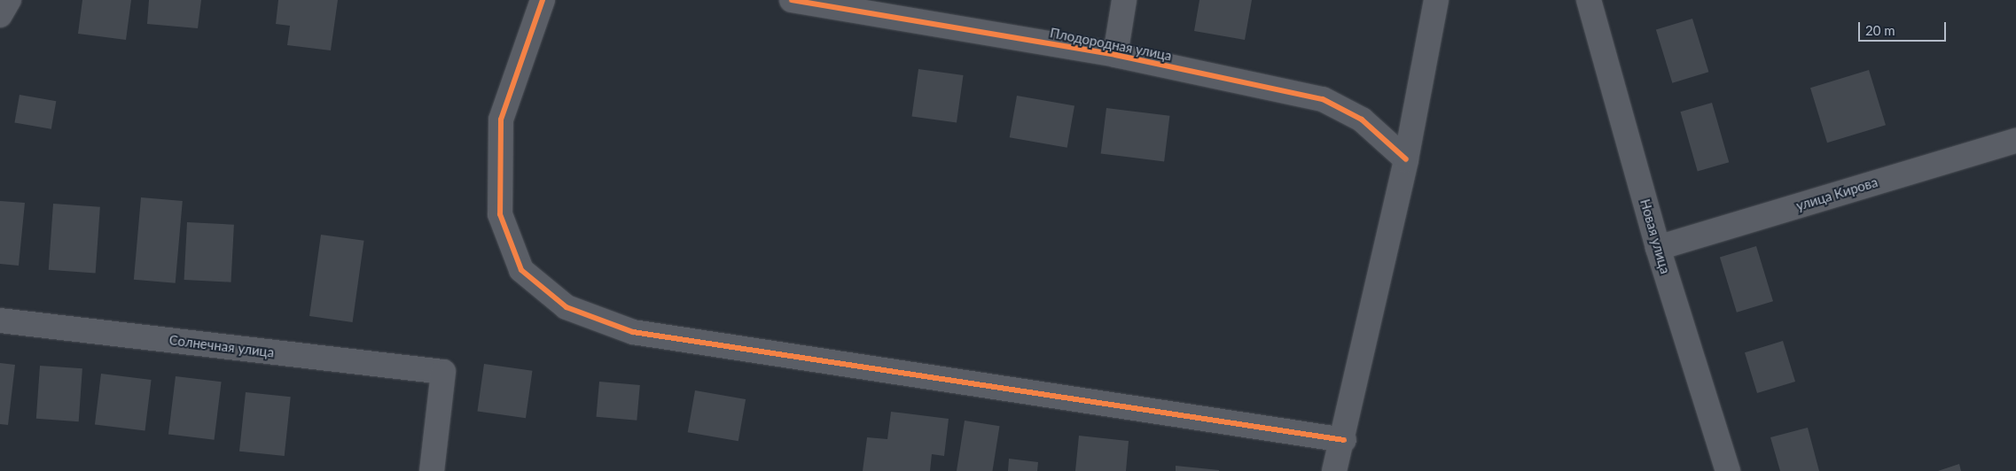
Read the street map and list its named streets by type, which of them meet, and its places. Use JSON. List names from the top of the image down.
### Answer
{
  "streets": {
    "street": [
      "Плодородная улица",
      "улица Кирова",
      "Новая улица",
      "Солнечная улица"
    ]
  },
  "crossings": [
    ["улица Кирова", "Новая улица"]
  ],
  "scale_bar": "20 m"
}
